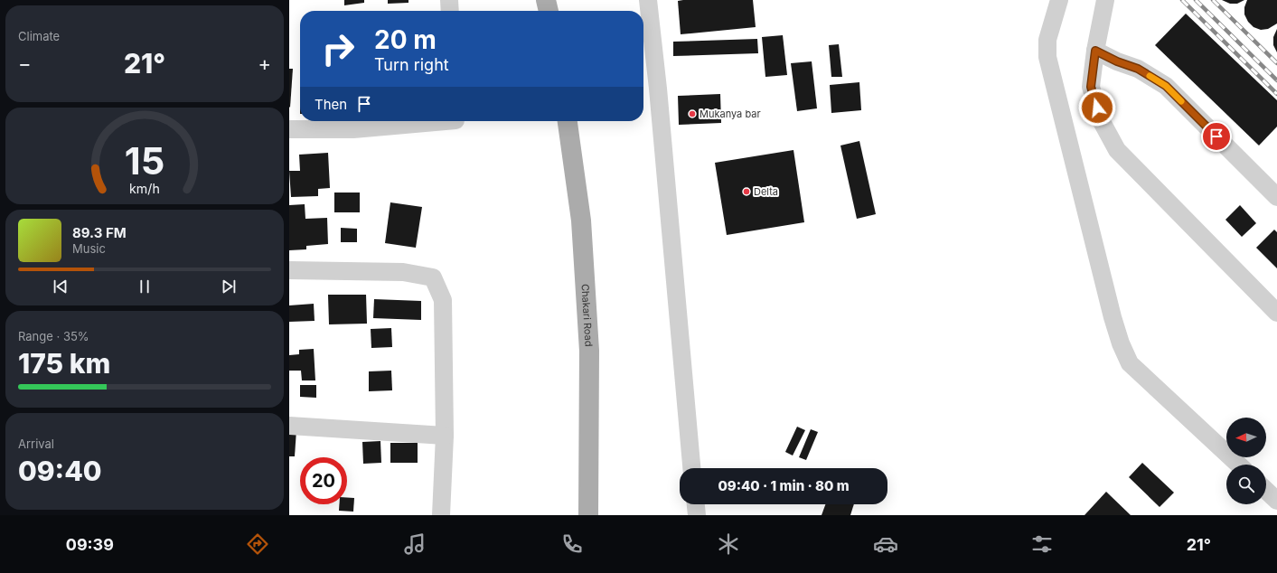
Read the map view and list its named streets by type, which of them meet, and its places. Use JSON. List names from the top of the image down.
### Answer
{
  "streets": {
    "main road": ["Chakari Road"]
  },
  "places": ["Mukanya bar", "Delta"],
  "north": "left",
  "page": {
    "tile": [
      "Climate",
      ["Range · 35%", "175 km"],
      ["Arrival", "09:40"]
    ],
    "turn": ["20 m", "Turn right"],
    "heat": ["−", "21°", "+"],
    "then": "Then",
    "song": ["89.3 FM", "Music"],
    "limit": "20",
    "trip": "09:40 · 1 min · 80 m",
    "tabs": ["09:39", "21°"],
    "gauge": ["15", "km/h"]
  }
}
